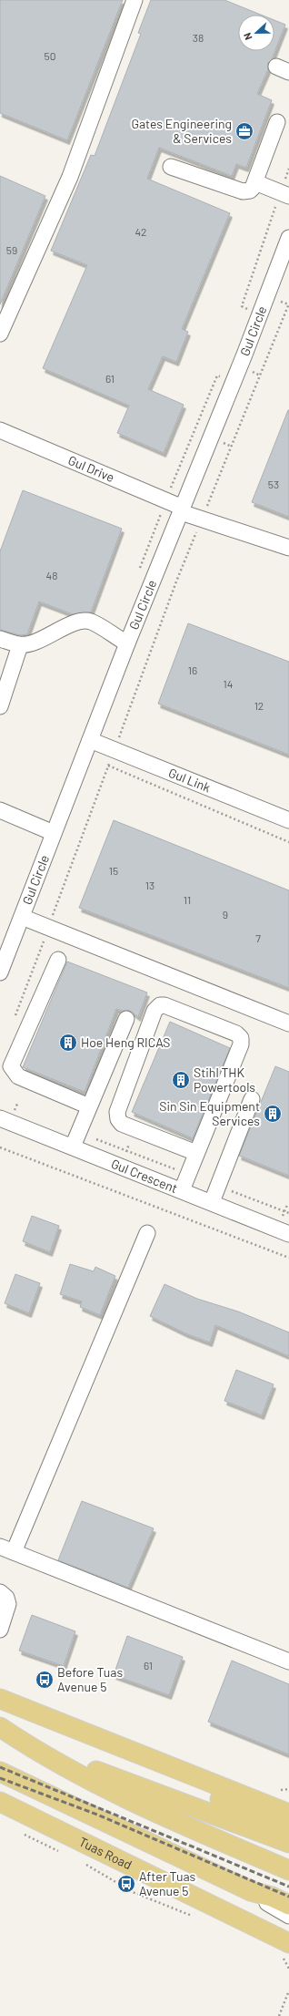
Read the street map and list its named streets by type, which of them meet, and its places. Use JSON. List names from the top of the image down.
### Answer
{
  "streets": {
    "main road": ["Tuas Road"],
    "street": [
      "Gul Circle",
      "Gul Drive",
      "Gul Link",
      "Gul Crescent"
    ]
  },
  "crossings": [
    ["Gul Circle", "Gul Drive"],
    ["Gul Circle", "Gul Link"]
  ],
  "places": {
    "office": ["Gates Engineering & Services"],
    "building": ["Hoe Heng RICAS", "Stihl THK Powertools", "Sin Sin Equipment Services"],
    "bus stop": ["Before Tuas Avenue 5", "After Tuas Avenue 5"]
  },
  "house_numbers": [
    "38",
    "50",
    "42",
    "59",
    "61",
    "53",
    "48",
    "16",
    "14",
    "12",
    "15",
    "13",
    "11",
    "9",
    "7",
    "61"
  ],
  "north": "left"
}
